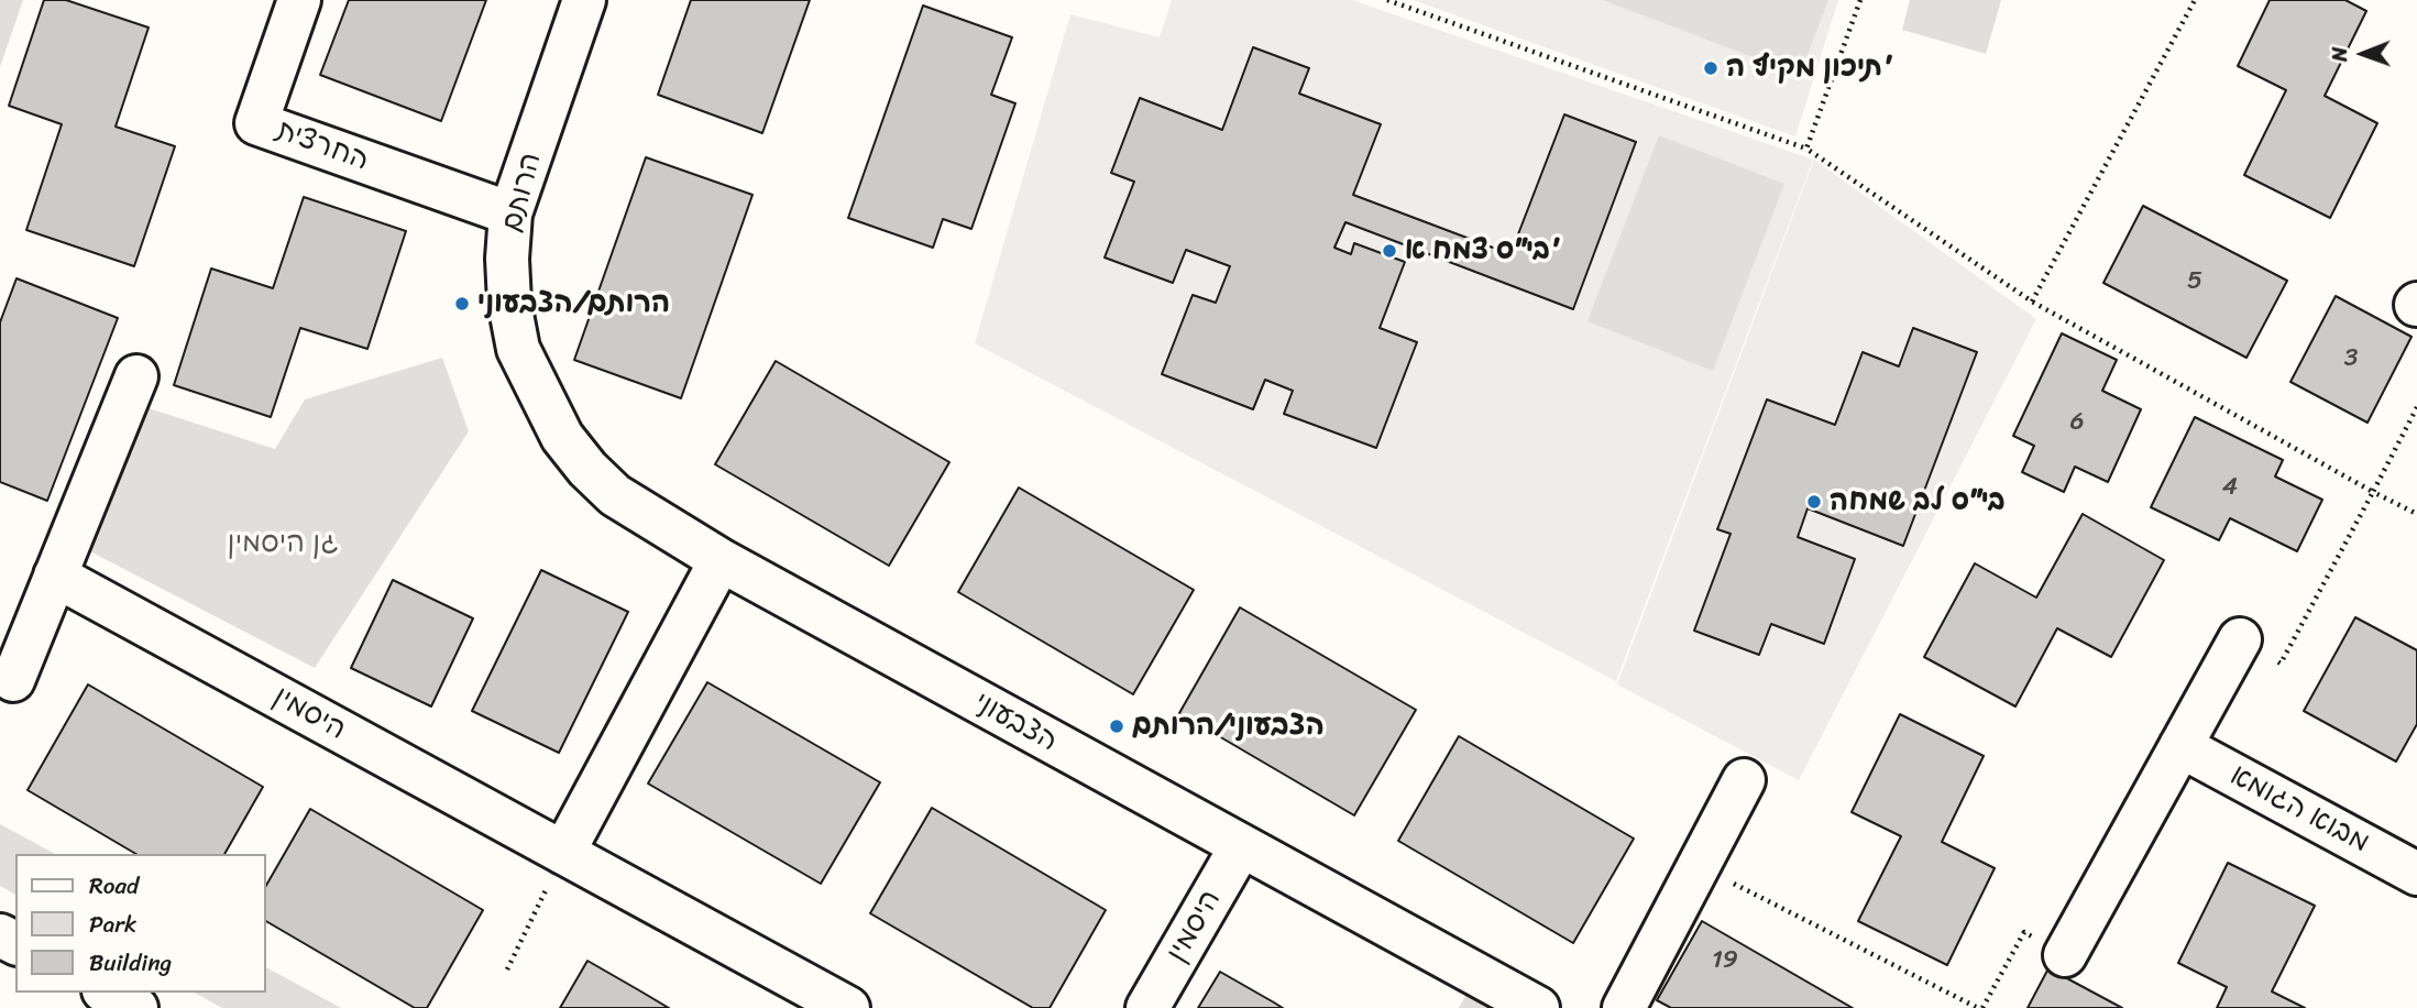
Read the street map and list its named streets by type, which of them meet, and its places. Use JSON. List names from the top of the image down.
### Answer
{
  "streets": {
    "street": [
      "החרצית",
      "הרותם",
      "היסמין",
      "הצבעוני",
      "מבוא הגומא"
    ]
  },
  "crossings": [
    ["החרצית", "הרותם"],
    ["הרותם", "הצבעוני"],
    ["היסמין", "הצבעוני"]
  ],
  "parks": ["גן היסמין"],
  "places": [
    "תיכון מקיף ה'",
    "בי\"ס צמח א'",
    "הרותם/הצבעוני",
    "בי\"ס לב שמחה",
    "הצבעוני/הרותם"
  ],
  "house_numbers": [
    "5",
    "3",
    "6",
    "4",
    "19"
  ],
  "legend": ["Road", "Park", "Building"],
  "north": "left"
}
